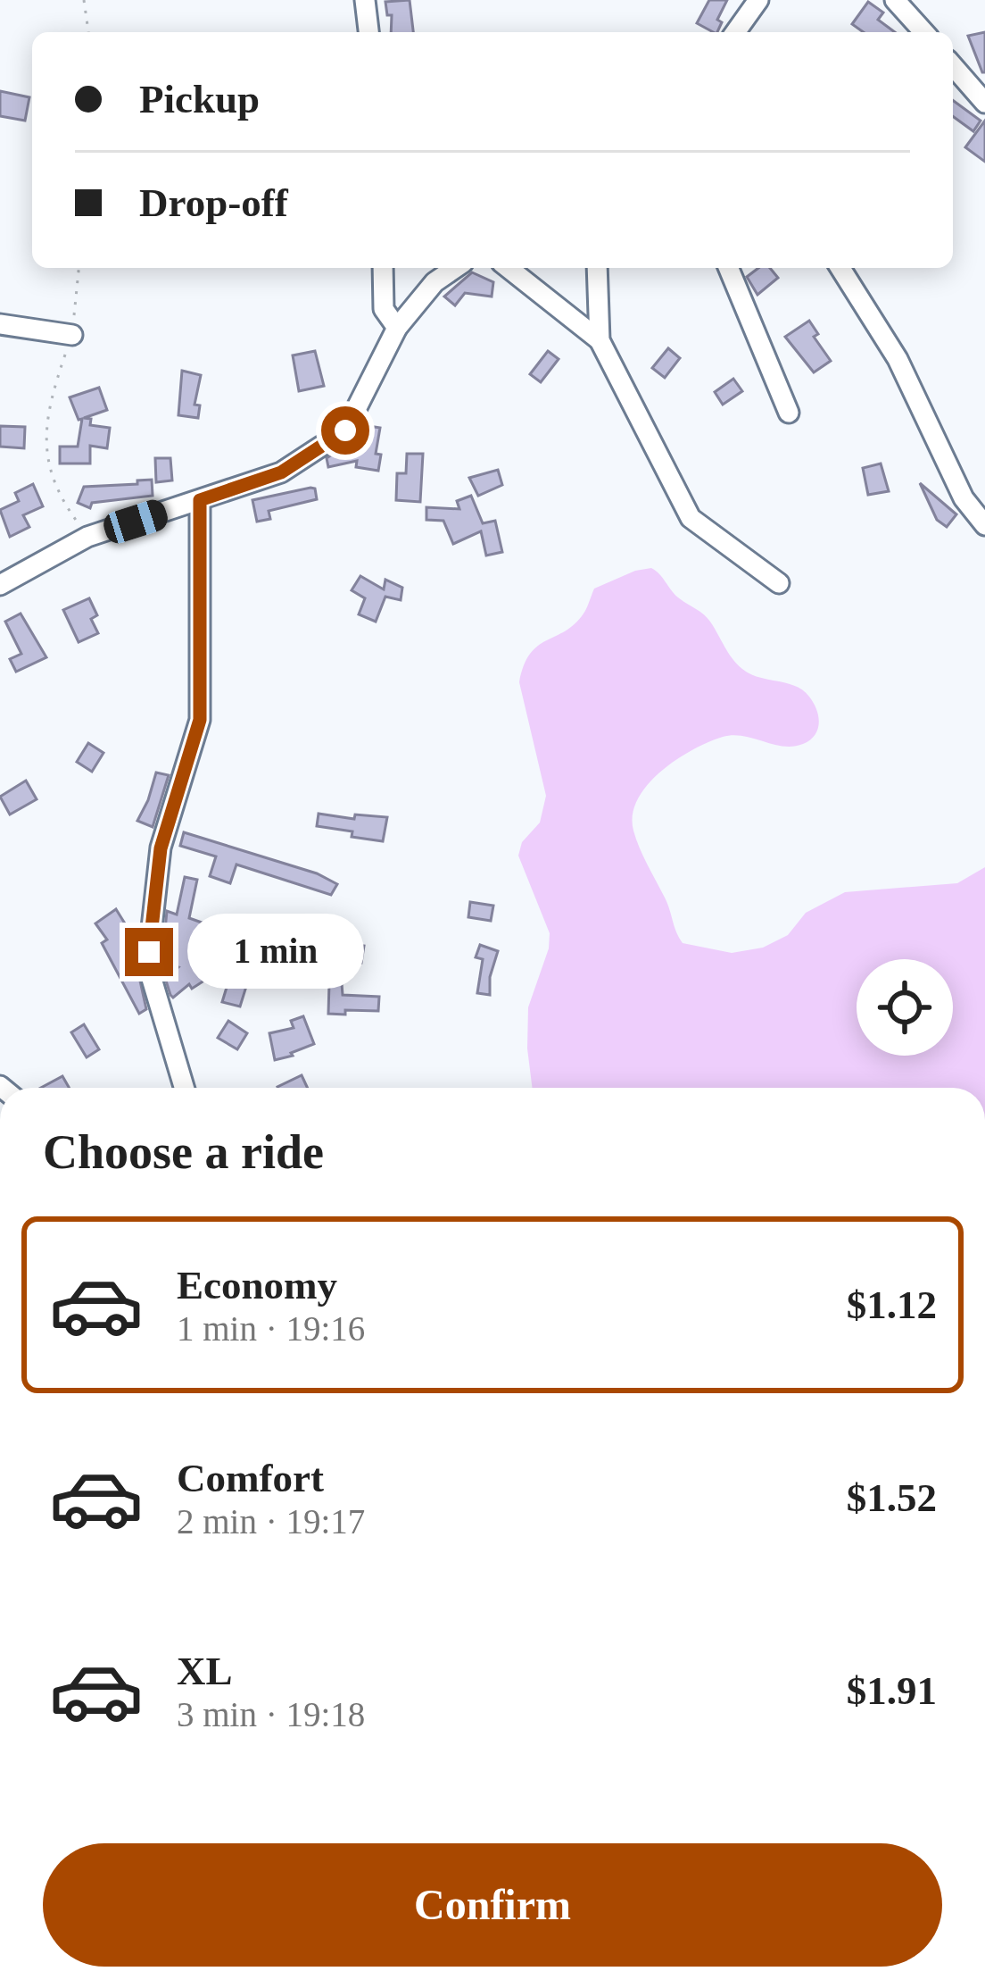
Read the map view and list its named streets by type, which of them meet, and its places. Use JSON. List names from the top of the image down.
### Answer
{
  "page": {
    "banner": ["Pickup", "Drop-off"],
    "bubble": "1 min",
    "heading": "Choose a ride",
    "list": [
      {
        "name": "Economy",
        "note": "1 min · 19:16",
        "value": "$1.12"
      },
      {
        "name": "Comfort",
        "note": "2 min · 19:17",
        "value": "$1.52"
      },
      {
        "name": "XL",
        "note": "3 min · 19:18",
        "value": "$1.91"
      }
    ],
    "buttons": "Confirm"
  }
}
